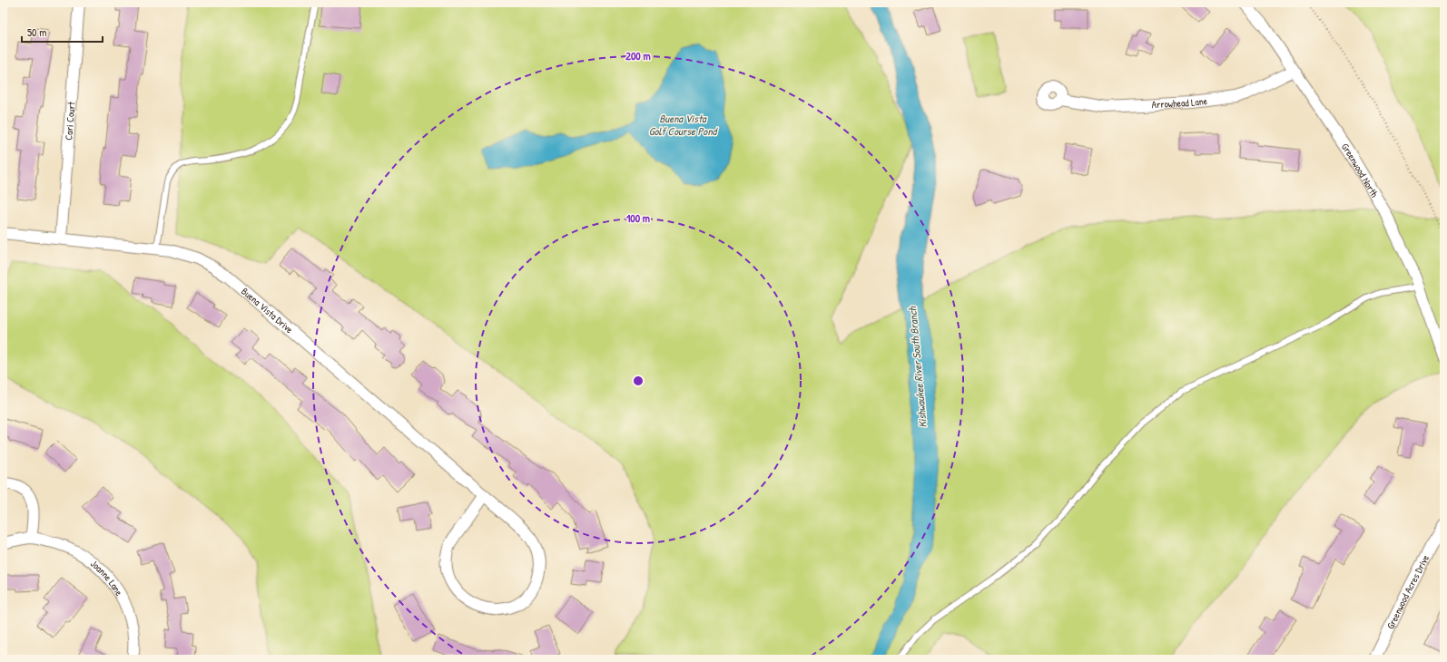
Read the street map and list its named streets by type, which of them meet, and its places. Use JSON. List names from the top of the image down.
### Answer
{
  "streets": {
    "street": [
      "Arrowhead Lane",
      "Cari Court",
      "Greenwood North",
      "Buena Vista Drive",
      "Joanne Lane",
      "Greenwood Acres Drive"
    ]
  },
  "crossings": [
    ["Arrowhead Lane", "Greenwood North"],
    ["Cari Court", "Buena Vista Drive"]
  ],
  "water": ["Buena Vista Golf Course Pond", "Kishwaukee River South Branch"],
  "scale_bar": "50 m",
  "rings": ["200 m", "100 m"]
}
